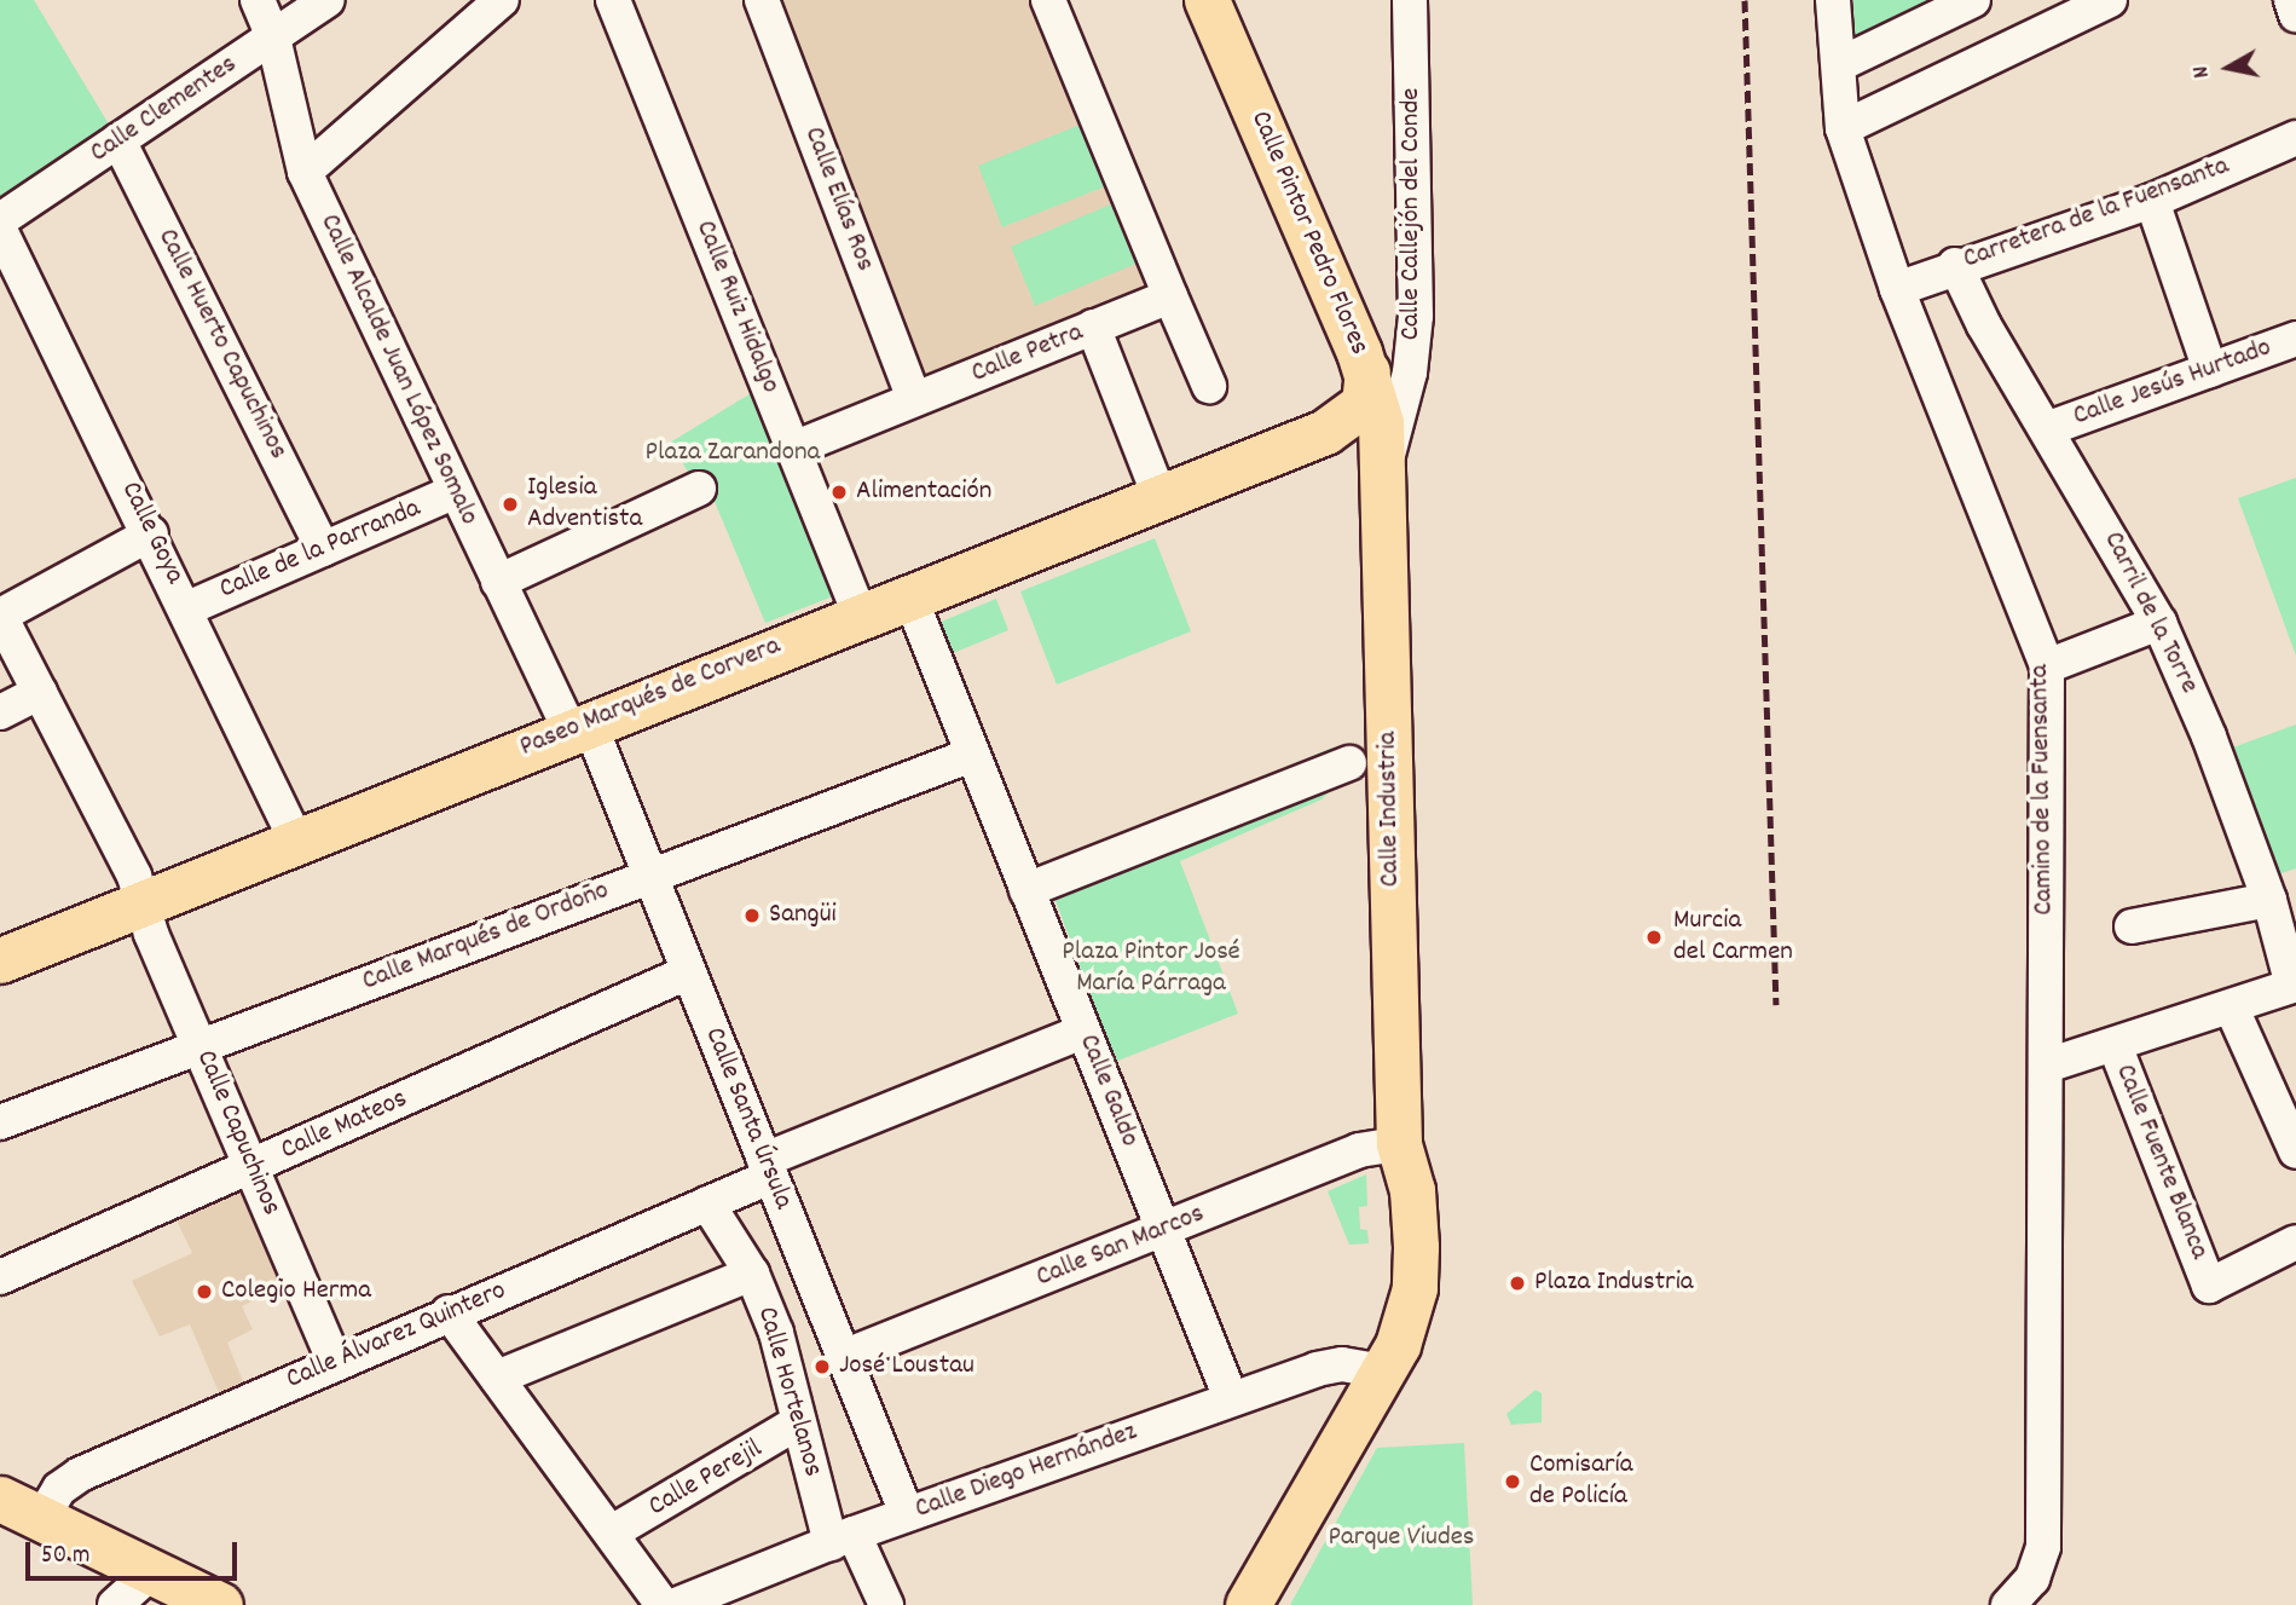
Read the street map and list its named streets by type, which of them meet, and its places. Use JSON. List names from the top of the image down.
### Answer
{
  "streets": {
    "main road": ["Calle Pintor Pedro Flores", "Paseo Marqués de Corvera", "Calle Industria"],
    "street": [
      "Calle Clementes",
      "Calle Elías Ros",
      "Calle Callejón del Conde",
      "Carretera de la Fuensanta",
      "Calle Ruiz Hidalgo",
      "Calle Huerto Capuchinos",
      "Calle Petra",
      "Calle Alcalde Juan López Somalo",
      "Calle Jesús Hurtado",
      "Calle Goya",
      "Calle de la Parranda",
      "Carril de la Torre",
      "Camino de la Fuensanta",
      "Calle Marqués de Ordoño",
      "Calle Galdo",
      "Calle Santa Úrsula",
      "Calle Mateos",
      "Calle Capuchinos",
      "Calle Fuente Blanca",
      "Calle San Marcos",
      "Calle Álvarez Quintero",
      "Calle Hortelanos",
      "Calle Diego Hernández",
      "Calle Perejil"
    ]
  },
  "crossings": [
    ["Calle Clementes", "Calle Huerto Capuchinos"],
    ["Calle Clementes", "Calle Alcalde Juan López Somalo"],
    ["Calle Elías Ros", "Calle Petra"],
    ["Calle Callejón del Conde", "Calle Pintor Pedro Flores"],
    ["Calle Callejón del Conde", "Paseo Marqués de Corvera"],
    ["Calle Callejón del Conde", "Calle Industria"],
    ["Carretera de la Fuensanta", "Carril de la Torre"],
    ["Carretera de la Fuensanta", "Camino de la Fuensanta"],
    ["Calle Pintor Pedro Flores", "Paseo Marqués de Corvera"],
    ["Calle Pintor Pedro Flores", "Calle Industria"],
    ["Calle Ruiz Hidalgo", "Calle Petra"],
    ["Calle Ruiz Hidalgo", "Paseo Marqués de Corvera"],
    ["Calle Huerto Capuchinos", "Calle de la Parranda"],
    ["Calle Alcalde Juan López Somalo", "Calle de la Parranda"],
    ["Calle Alcalde Juan López Somalo", "Paseo Marqués de Corvera"],
    ["Calle Alcalde Juan López Somalo", "Calle Santa Úrsula"],
    ["Calle Jesús Hurtado", "Carril de la Torre"],
    ["Calle Goya", "Calle de la Parranda"],
    ["Calle Goya", "Paseo Marqués de Corvera"],
    ["Paseo Marqués de Corvera", "Calle Industria"],
    ["Paseo Marqués de Corvera", "Calle Galdo"],
    ["Paseo Marqués de Corvera", "Calle Santa Úrsula"],
    ["Paseo Marqués de Corvera", "Calle Capuchinos"],
    ["Calle Industria", "Calle San Marcos"],
    ["Calle Marqués de Ordoño", "Calle Galdo"],
    ["Calle Marqués de Ordoño", "Calle Santa Úrsula"],
    ["Calle Marqués de Ordoño", "Calle Capuchinos"],
    ["Calle Galdo", "Calle San Marcos"],
    ["Calle Galdo", "Calle Álvarez Quintero"],
    ["Calle Galdo", "Calle Diego Hernández"],
    ["Calle Santa Úrsula", "Calle Mateos"],
    ["Calle Santa Úrsula", "Calle San Marcos"],
    ["Calle Santa Úrsula", "Calle Álvarez Quintero"],
    ["Calle Santa Úrsula", "Calle Diego Hernández"],
    ["Calle Mateos", "Calle Capuchinos"],
    ["Calle Capuchinos", "Calle Álvarez Quintero"],
    ["Calle Álvarez Quintero", "Calle Hortelanos"],
    ["Calle Hortelanos", "Calle Diego Hernández"],
    ["Calle Hortelanos", "Calle Perejil"]
  ],
  "parks": ["Plaza Zarandona", "Plaza Pintor José María Párraga", "Parque Viudes"],
  "places": [
    "Alimentación",
    "Iglesia Adventista",
    "Sangüi",
    "Murcia del Carmen",
    "Plaza Industria",
    "Colegio Herma",
    "José Loustau",
    "Comisaría de Policía"
  ],
  "scale_bar": "50 m",
  "north": "left"
}
